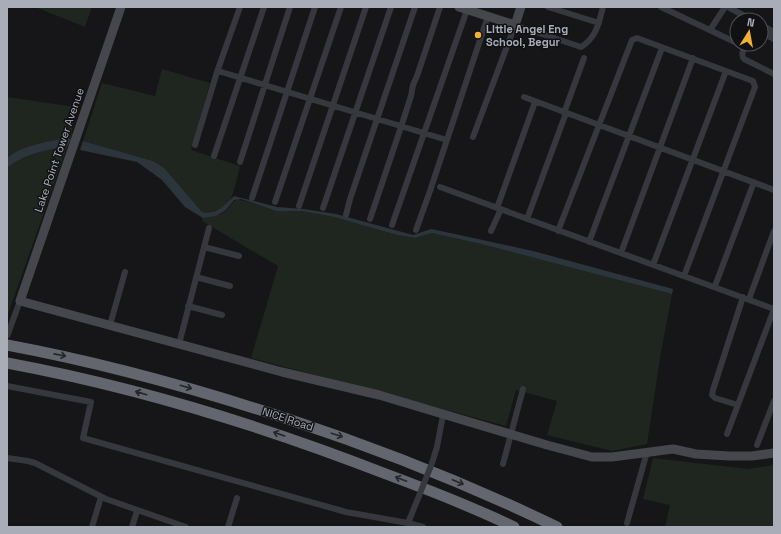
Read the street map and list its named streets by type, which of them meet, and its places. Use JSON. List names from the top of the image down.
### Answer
{
  "streets": {
    "highway": ["NICE Road"],
    "street": ["Lake Point Tower Avenue"]
  },
  "places": ["Little Angel Eng School, Begur"],
  "north": "top"
}
